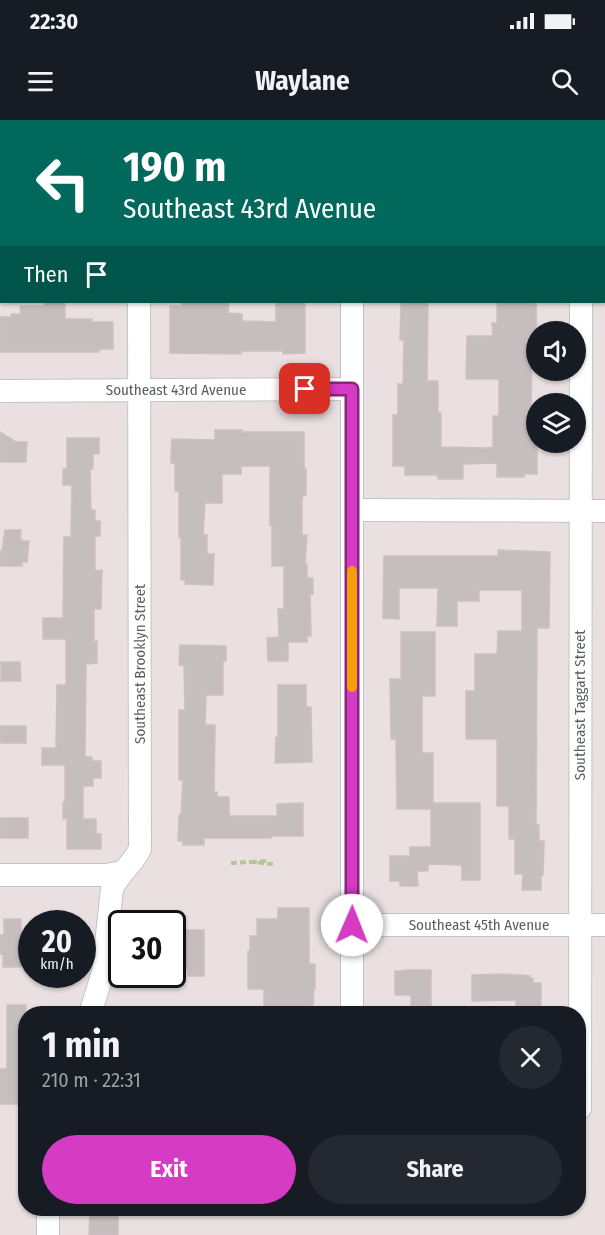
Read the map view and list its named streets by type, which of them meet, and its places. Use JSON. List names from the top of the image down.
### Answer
{
  "streets": {
    "street": [
      "Southeast 43rd Avenue",
      "Southeast Brooklyn Street",
      "Southeast Taggart Street",
      "Southeast 45th Avenue"
    ]
  },
  "crossings": [
    ["Southeast 43rd Avenue", "Southeast Brooklyn Street"],
    ["Southeast Taggart Street", "Southeast 45th Avenue"]
  ],
  "page": {
    "status": "22:30",
    "header": "Waylane",
    "turn": ["190 m", "Southeast 43rd Avenue"],
    "then": "Then",
    "speed": "20 km/h",
    "limit": "30",
    "heading": ["1 min", "210 m · 22:31"],
    "buttons": ["Exit", "Share"]
  }
}
